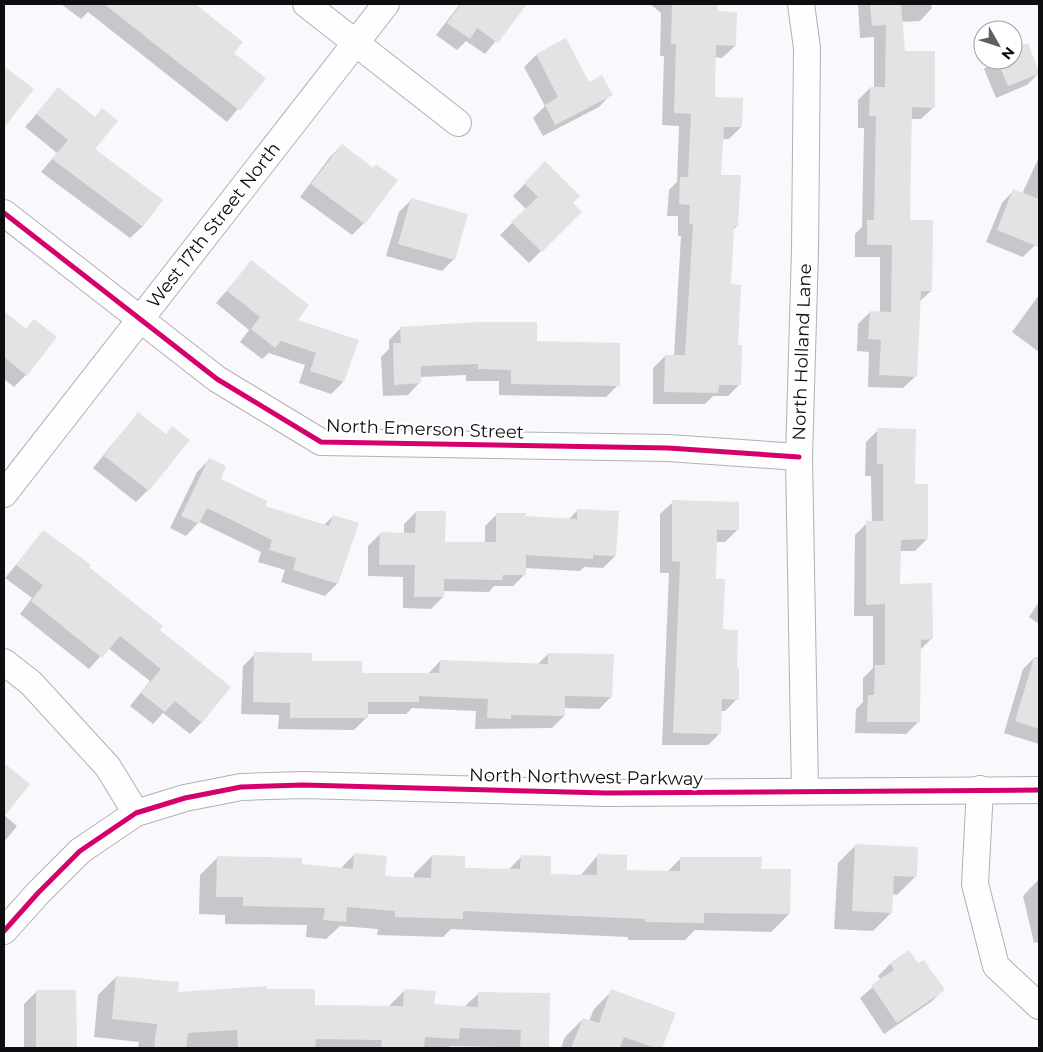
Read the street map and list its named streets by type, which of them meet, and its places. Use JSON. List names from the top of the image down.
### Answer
{
  "streets": {
    "street": [
      "West 17th Street North",
      "North Holland Lane",
      "North Emerson Street",
      "North Northwest Parkway"
    ]
  },
  "crossings": [
    ["West 17th Street North", "North Emerson Street"],
    ["North Holland Lane", "North Emerson Street"],
    ["North Holland Lane", "North Northwest Parkway"]
  ],
  "north": "bottom right"
}
